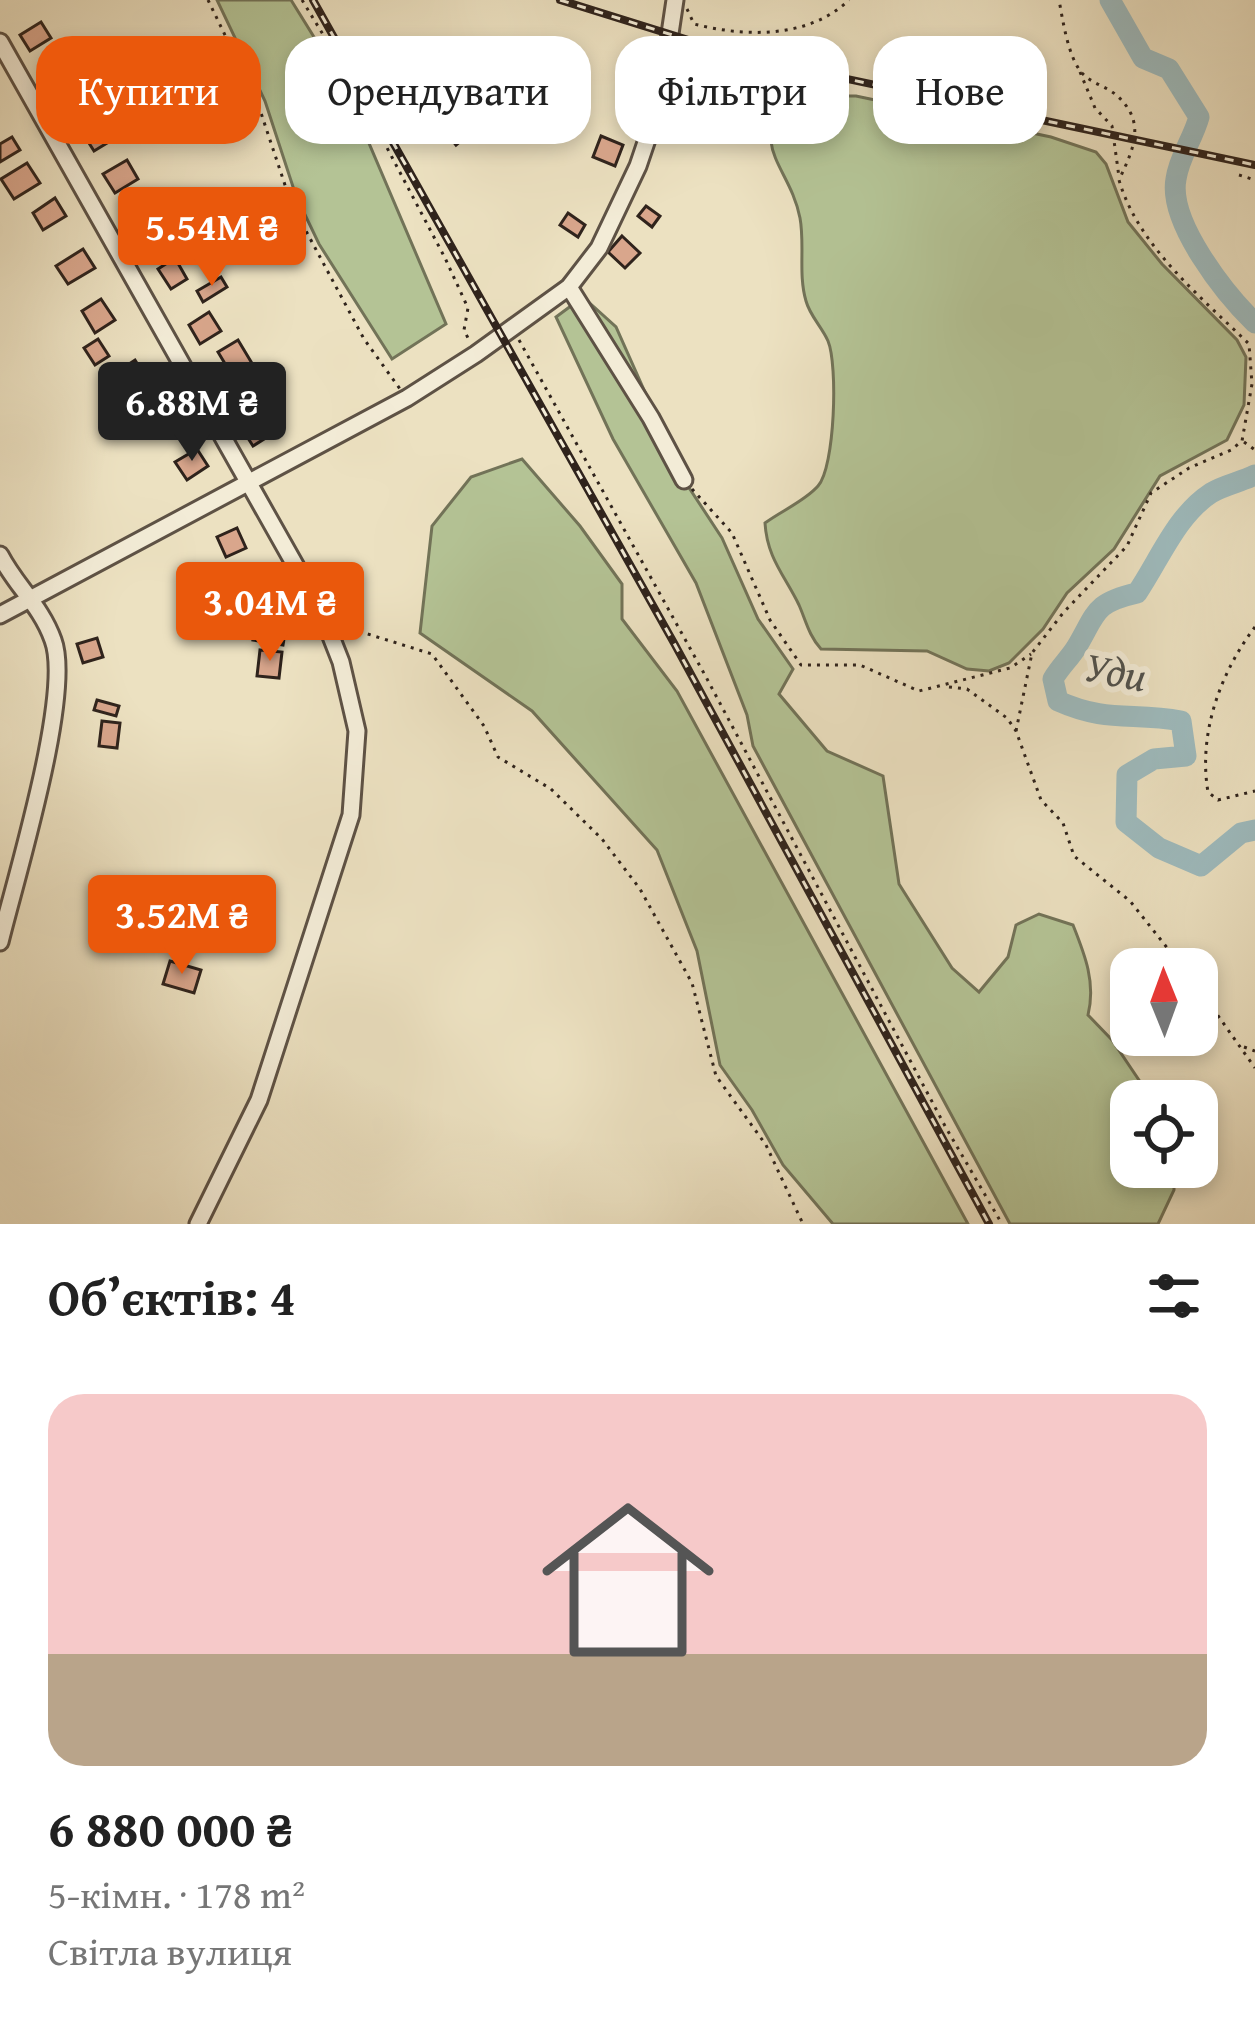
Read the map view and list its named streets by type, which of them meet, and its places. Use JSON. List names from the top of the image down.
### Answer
{
  "water": ["Уди"],
  "north": "top",
  "page": {
    "chip": [
      "Купити",
      "Орендувати",
      "Фільтри",
      "Нове"
    ],
    "price": [
      "5.54M ₴",
      "6.88M ₴",
      "3.04M ₴",
      "3.52M ₴"
    ],
    "heading": "Об’єктів: 4",
    "list": [
      {
        "name": "6 880 000 ₴",
        "note": "5-кімн. · 178 m² · Світла вулиця"
      }
    ]
  }
}
